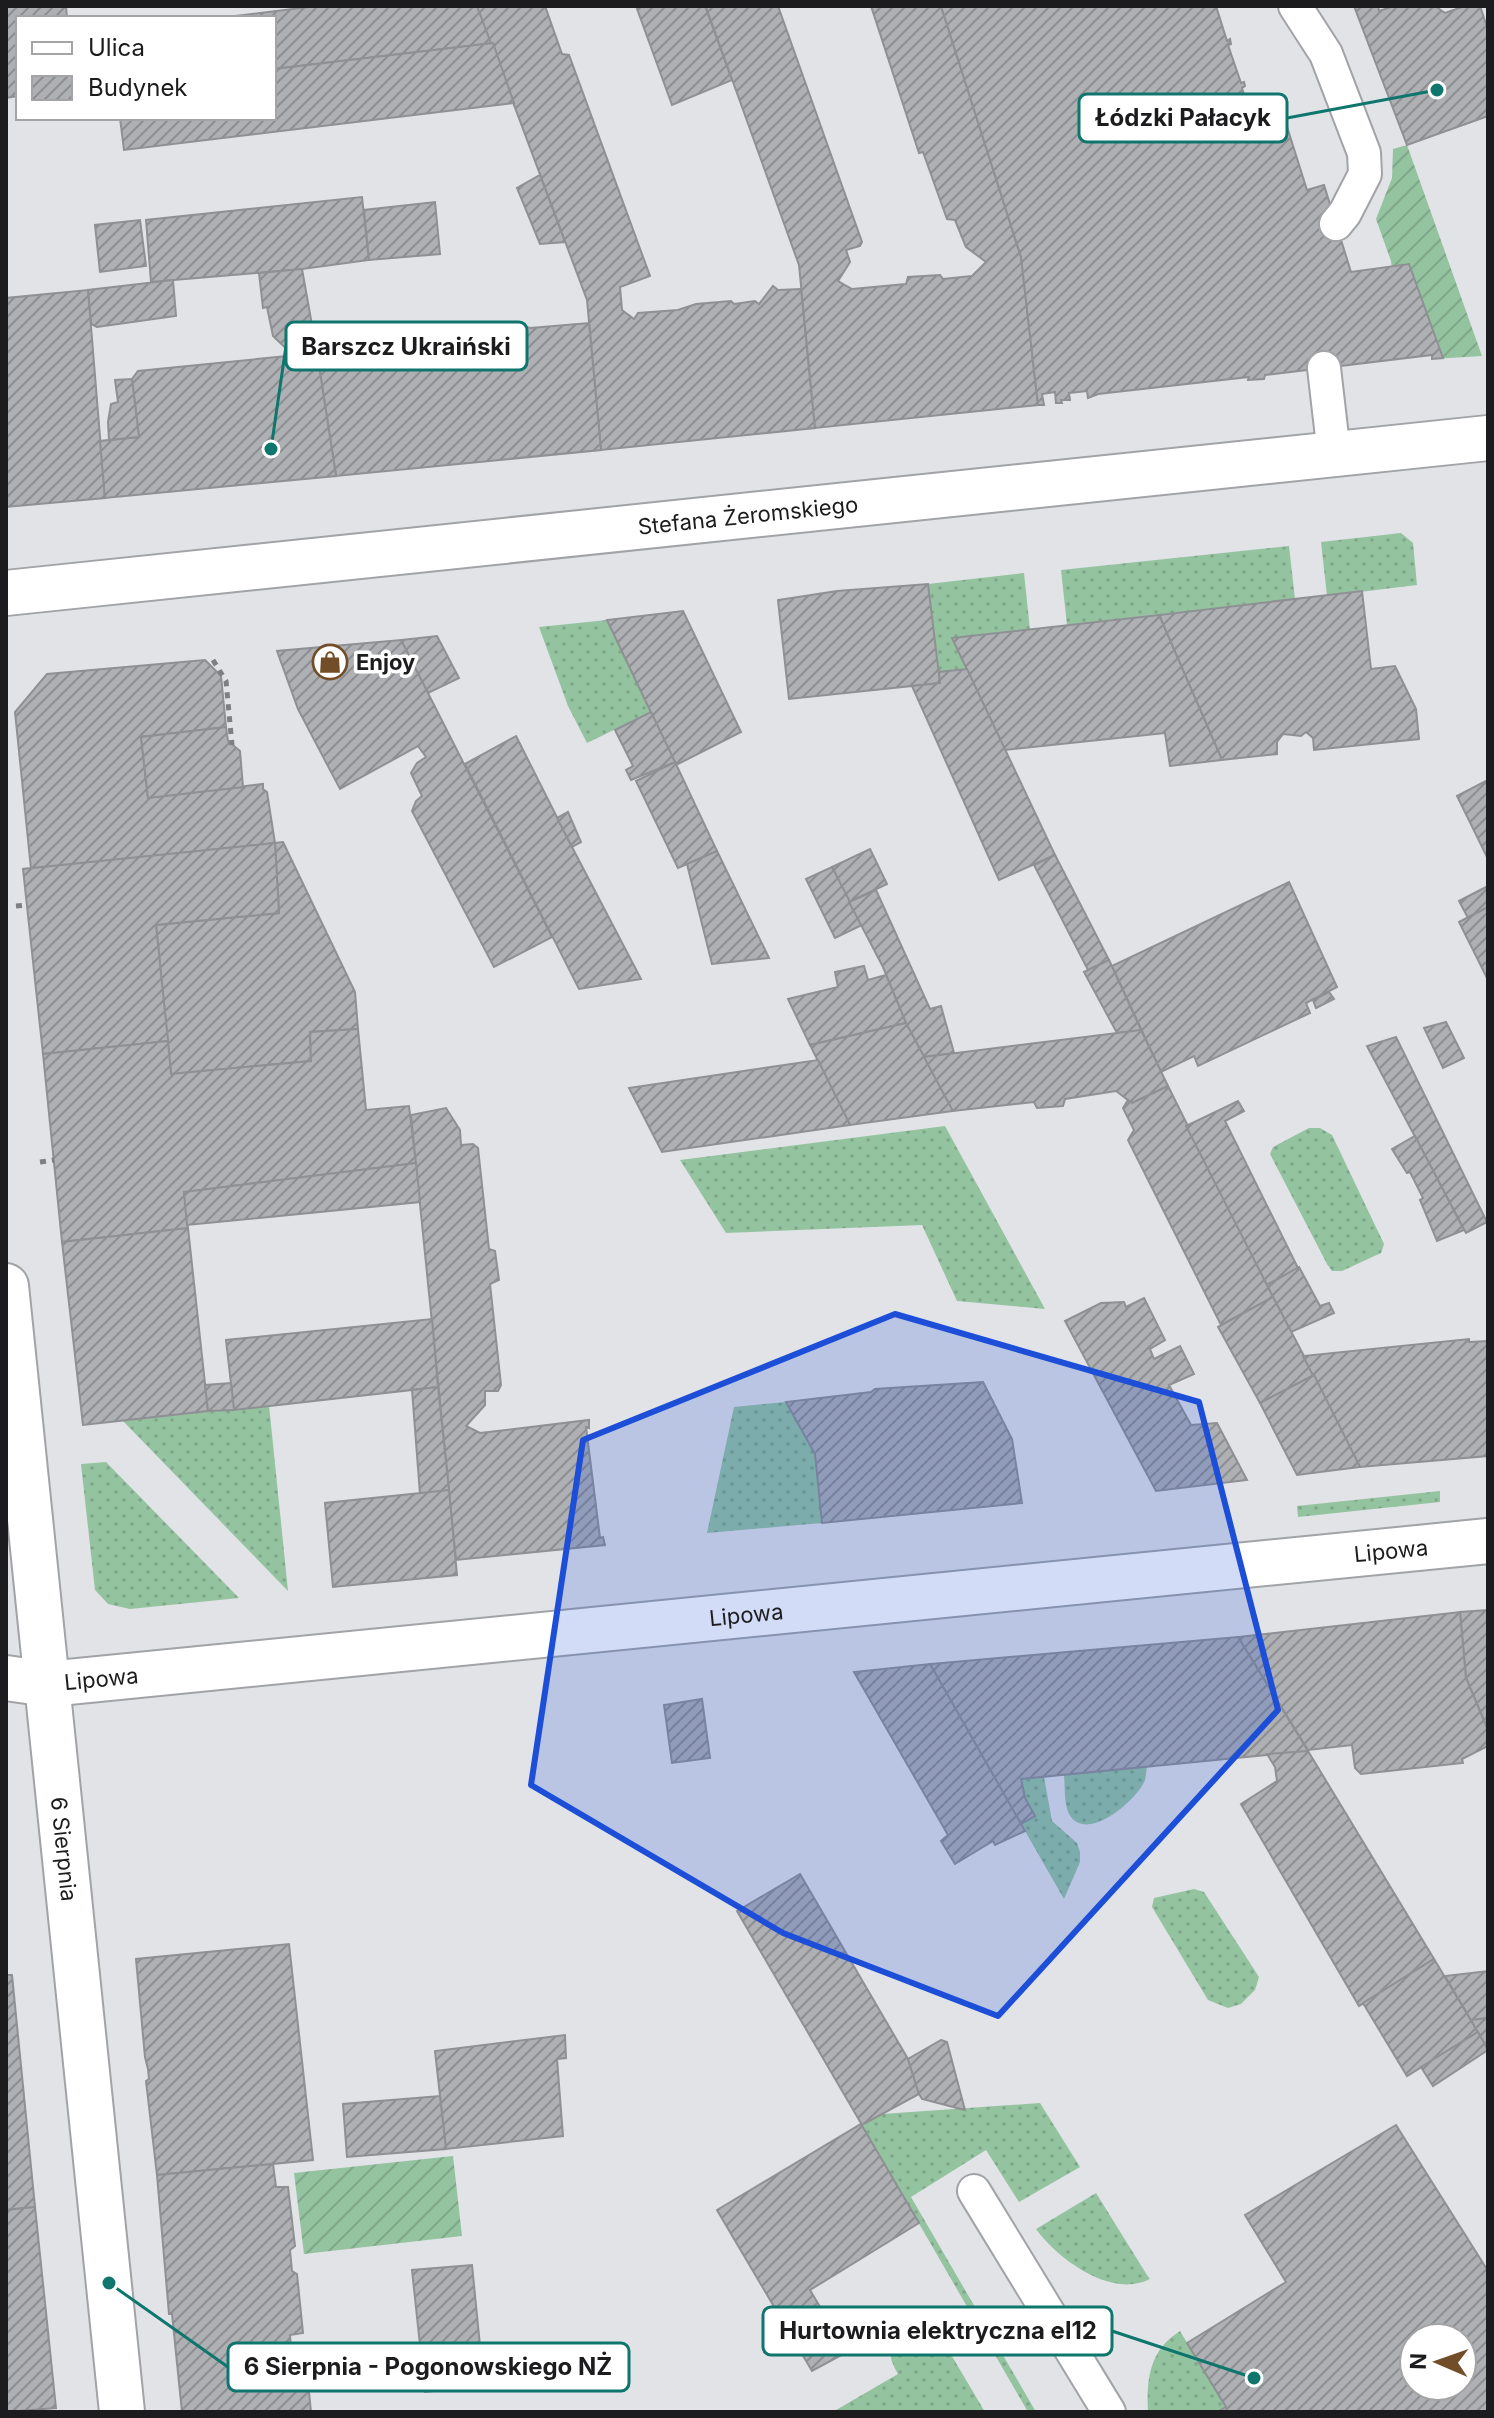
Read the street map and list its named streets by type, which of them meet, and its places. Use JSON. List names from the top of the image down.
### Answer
{
  "streets": {
    "street": ["Stefana Żeromskiego", "Lipowa", "6 Sierpnia"]
  },
  "crossings": [
    ["Lipowa", "6 Sierpnia"]
  ],
  "places": {
    "other": [
      "Łódzki Pałacyk",
      "Barszcz Ukraiński",
      "6 Sierpnia - Pogonowskiego NŻ",
      "Hurtownia elektryczna el12"
    ],
    "shop": ["Enjoy"]
  },
  "legend": ["Ulica", "Budynek"],
  "north": "left"
}
